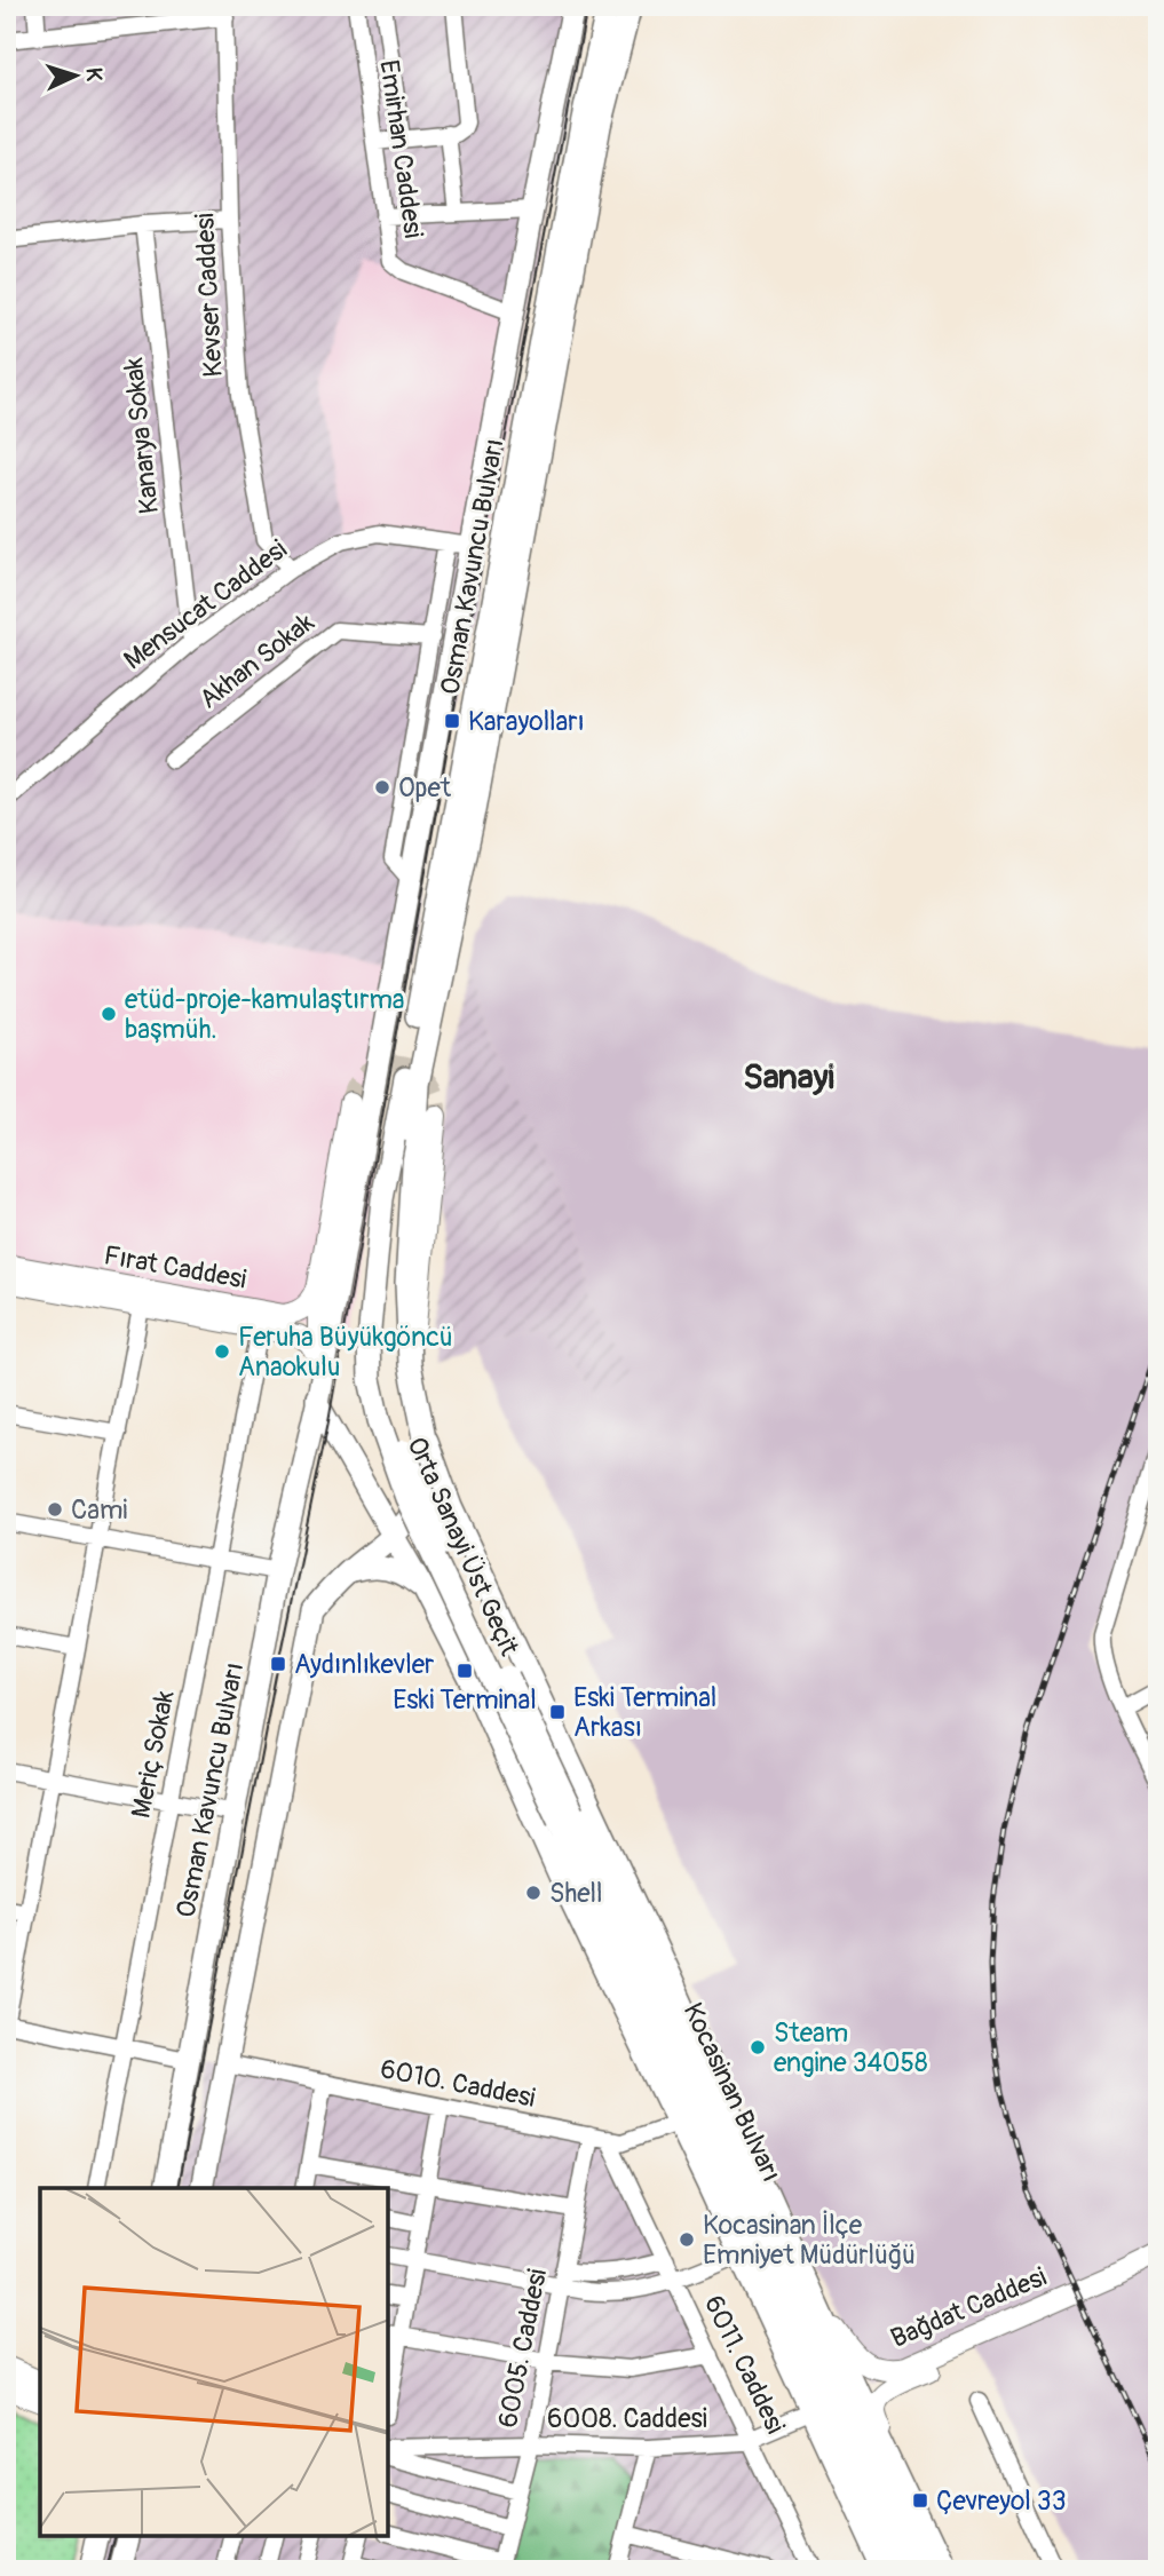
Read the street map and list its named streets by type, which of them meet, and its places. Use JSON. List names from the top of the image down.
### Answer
{
  "streets": {
    "highway": ["Osman Kavuncu Bulvarı", "Orta Sanayi Üst Geçit", "Kocasinan Bulvarı"],
    "main road": ["Fırat Caddesi", "Bağdat Caddesi"],
    "street": [
      "Emirhan Caddesi",
      "Kevser Caddesi",
      "Kanarya Sokak",
      "Mensucat Caddesi",
      "Akhan Sokak",
      "Meriç Sokak",
      "6010. Caddesi",
      "6005. Caddesi",
      "6011. Caddesi",
      "6008. Caddesi"
    ]
  },
  "crossings": [
    ["Kevser Caddesi", "Mensucat Caddesi"],
    ["Kanarya Sokak", "Mensucat Caddesi"],
    ["Osman Kavuncu Bulvarı", "Orta Sanayi Üst Geçit"],
    ["Fırat Caddesi", "Meriç Sokak"],
    ["Orta Sanayi Üst Geçit", "Kocasinan Bulvarı"],
    ["6010. Caddesi", "6005. Caddesi"],
    ["6010. Caddesi", "6011. Caddesi"],
    ["6005. Caddesi", "6008. Caddesi"],
    ["6011. Caddesi", "6008. Caddesi"]
  ],
  "districts": ["Sanayi"],
  "places": {
    "transit": [
      "Karayolları",
      "Aydınlıkevler",
      "Eski Terminal",
      "Eski Terminal Arkası",
      "Çevreyol 33"
    ],
    "other": [
      "Opet",
      "etüd-proje-kamulaştırma başmüh.",
      "Feruha Büyükgöncü Anaokulu",
      "Cami",
      "Shell",
      "Steam engine 34058",
      "Kocasinan İlçe Emniyet Müdürlüğü"
    ]
  },
  "north": "right"
}
